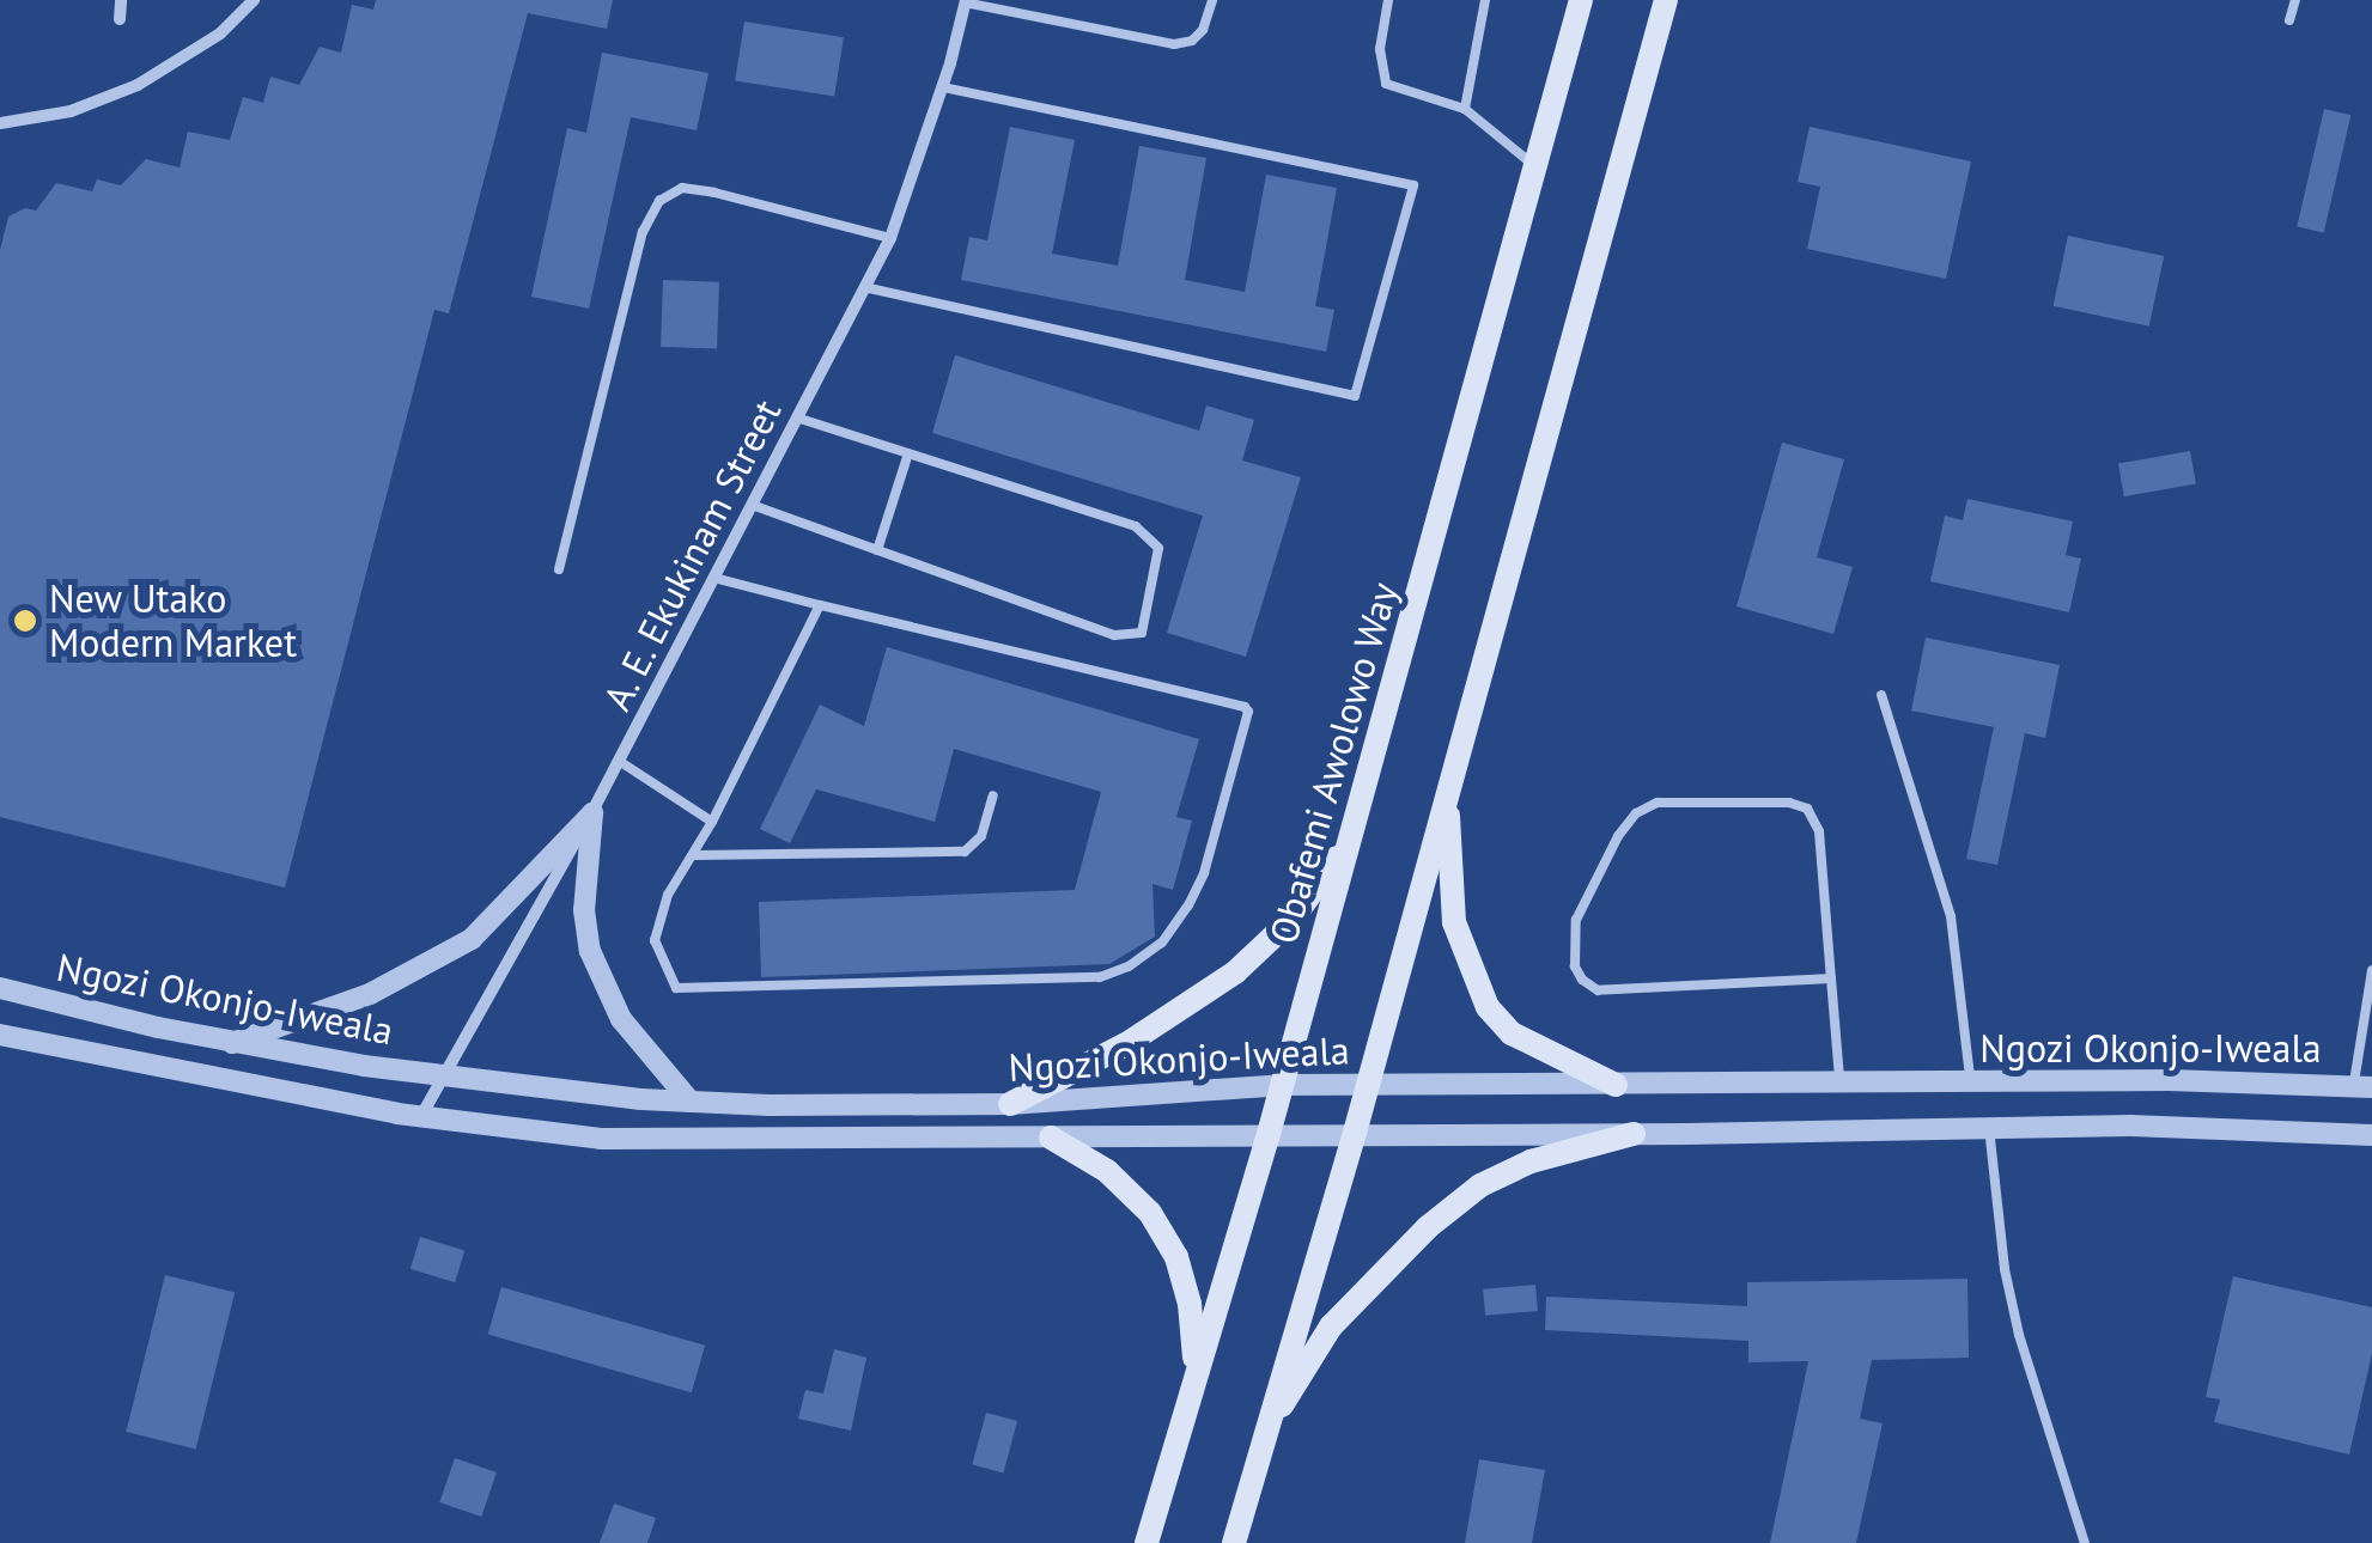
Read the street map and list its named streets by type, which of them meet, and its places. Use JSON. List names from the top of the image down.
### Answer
{
  "streets": {
    "main road": ["Obafemi Awolowo Way"],
    "street": ["A. E. Ekukinam Street", "Ngozi Okonjo-Iweala"]
  },
  "crossings": [
    ["A. E. Ekukinam Street", "Ngozi Okonjo-Iweala"],
    ["Obafemi Awolowo Way", "Ngozi Okonjo-Iweala"]
  ],
  "places": ["New Utako Modern Market"]
}
